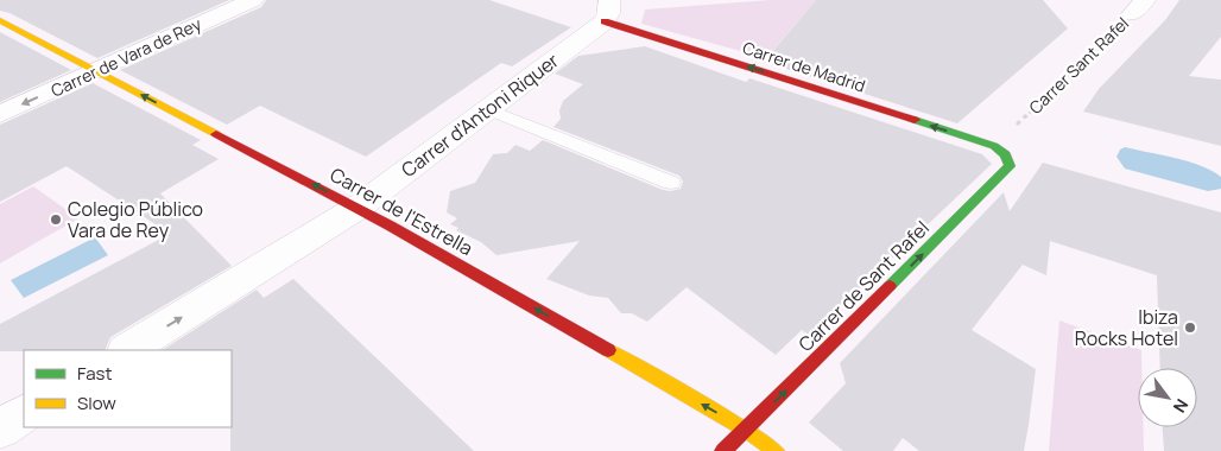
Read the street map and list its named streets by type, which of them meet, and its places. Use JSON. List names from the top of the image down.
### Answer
{
  "streets": {
    "street": [
      "Carrer de Vara de Rey",
      "Carrer de Madrid",
      "Carrer d'Antoni Riquer",
      "Carrer de l'Estrella",
      "Carrer de Sant Rafel"
    ],
    "path": ["Carrer Sant Rafel"]
  },
  "crossings": [
    ["Carrer de Vara de Rey", "Carrer de l'Estrella"],
    ["Carrer de Madrid", "Carrer d'Antoni Riquer"],
    ["Carrer de Madrid", "Carrer de Sant Rafel"],
    ["Carrer d'Antoni Riquer", "Carrer de l'Estrella"],
    ["Carrer de l'Estrella", "Carrer de Sant Rafel"]
  ],
  "one_way": [
    "Carrer de Vara de Rey",
    "Carrer de Madrid",
    "Carrer d'Antoni Riquer",
    "Carrer de l'Estrella",
    "Carrer de Sant Rafel"
  ],
  "places": ["Colegio Público Vara de Rey", "Ibiza Rocks Hotel"],
  "legend": ["Fast", "Slow"],
  "north": "bottom right"
}
